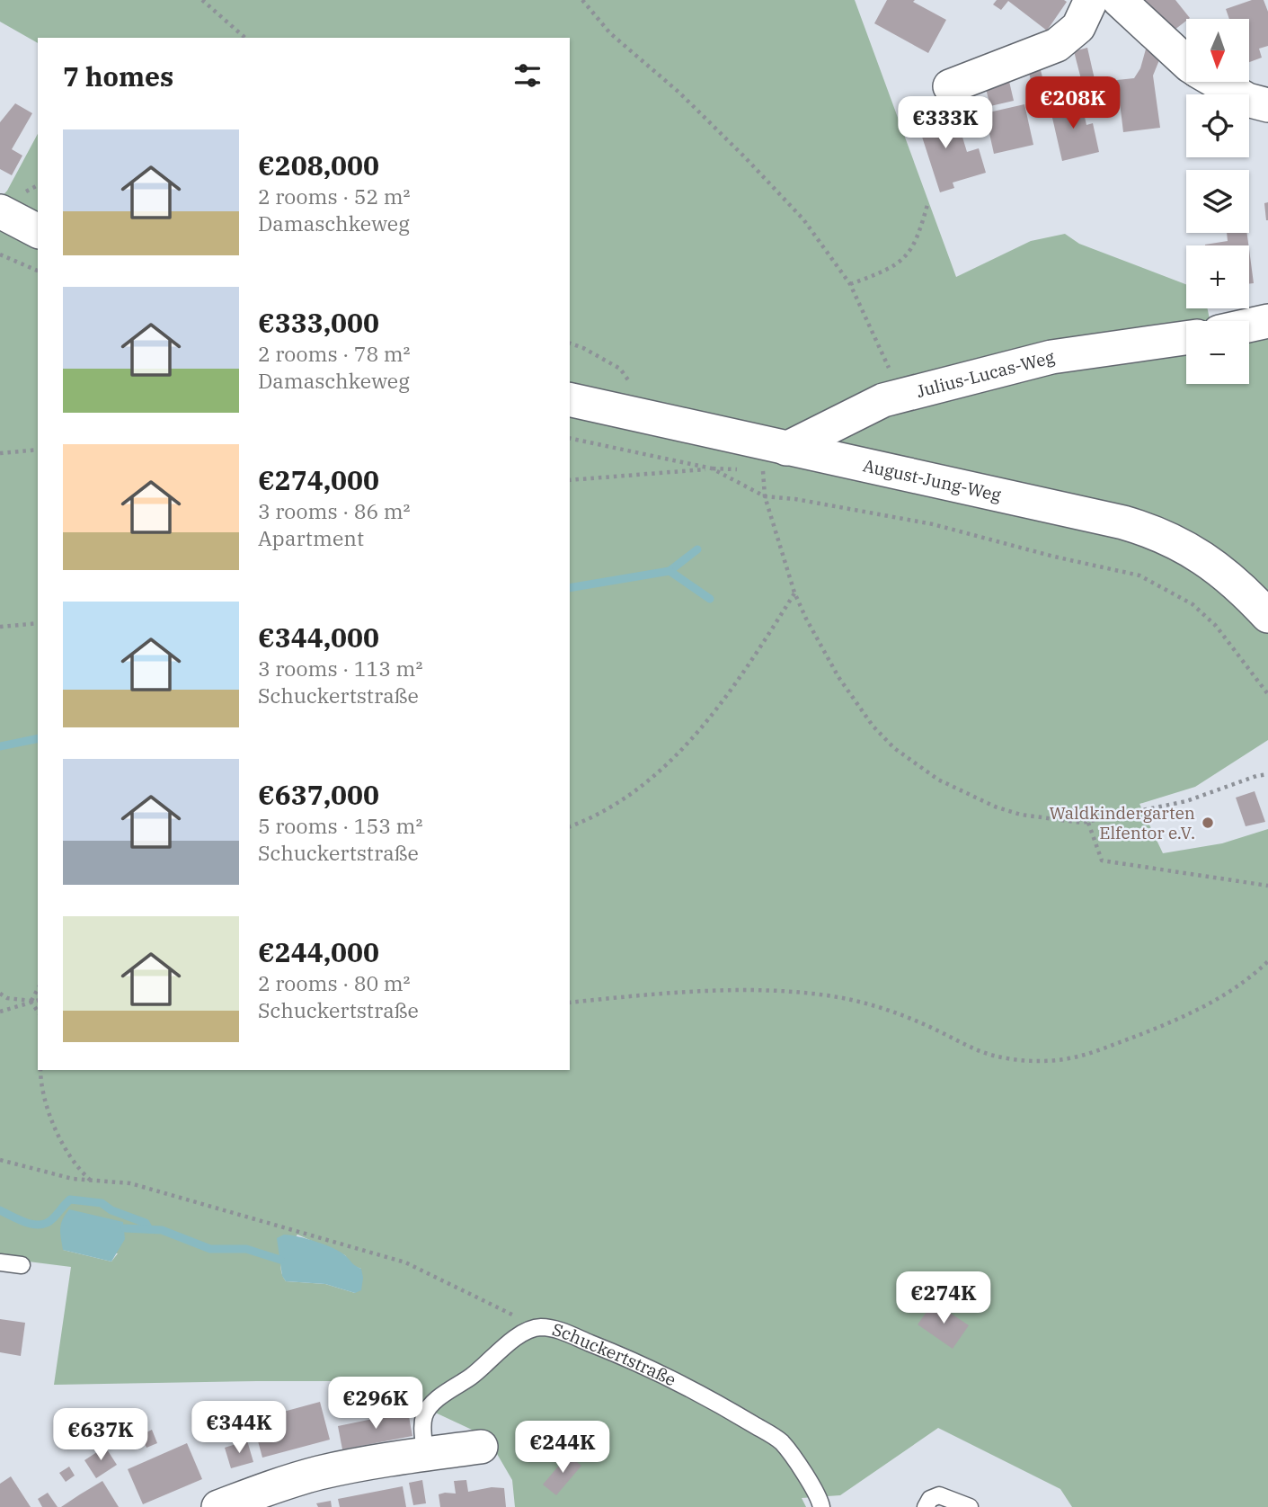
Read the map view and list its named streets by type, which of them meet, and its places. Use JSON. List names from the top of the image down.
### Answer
{
  "streets": {
    "street": ["Julius-Lucas-Weg", "August-Jung-Weg"],
    "lane": ["Schuckertstraße"]
  },
  "crossings": [
    ["Julius-Lucas-Weg", "August-Jung-Weg"]
  ],
  "places": ["Waldkindergarten Elfentor e.V."],
  "north": "bottom",
  "page": {
    "map_buttons": ["+", "−"],
    "heading": "7 homes",
    "price": [
      "€208K",
      "€333K",
      "€274K",
      "€296K",
      "€344K",
      "€637K",
      "€244K"
    ],
    "list": [
      {
        "name": "€208,000",
        "note": "2 rooms · 52 m² · Damaschkeweg"
      },
      {
        "name": "€333,000",
        "note": "2 rooms · 78 m² · Damaschkeweg"
      },
      {
        "name": "€274,000",
        "note": "3 rooms · 86 m² · Apartment"
      },
      {
        "name": "€344,000",
        "note": "3 rooms · 113 m² · Schuckertstraße"
      },
      {
        "name": "€637,000",
        "note": "5 rooms · 153 m² · Schuckertstraße"
      },
      {
        "name": "€244,000",
        "note": "2 rooms · 80 m² · Schuckertstraße"
      }
    ]
  }
}
